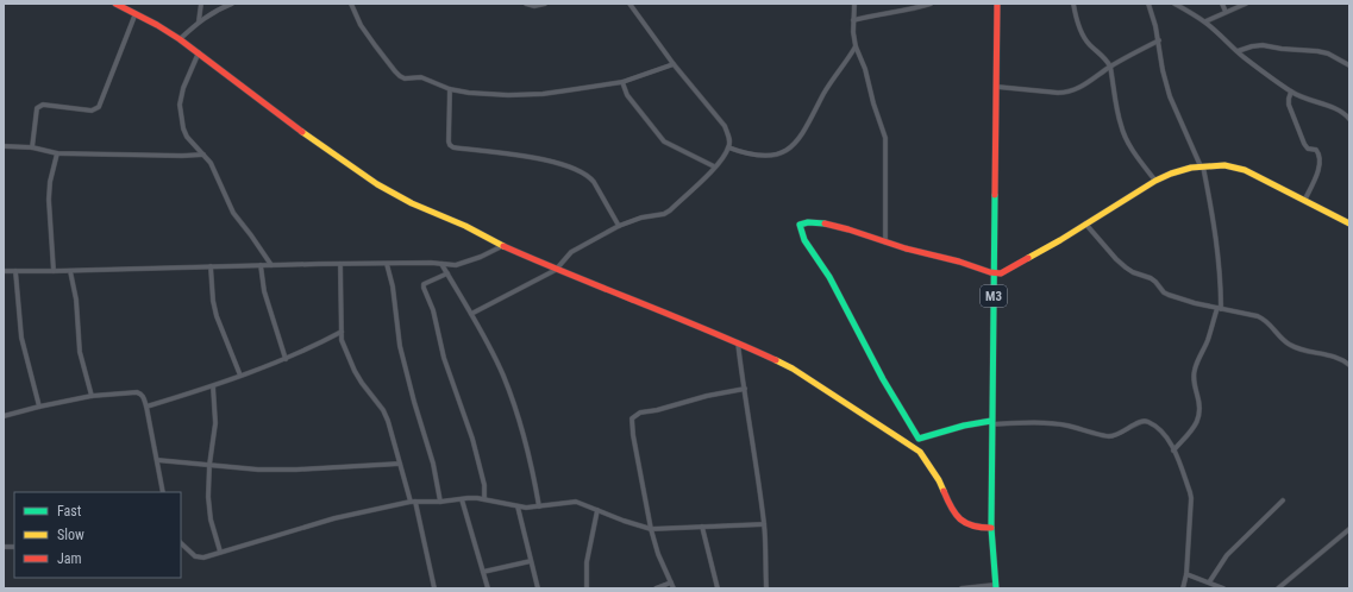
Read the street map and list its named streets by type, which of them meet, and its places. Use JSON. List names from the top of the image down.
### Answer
{
  "streets": {
    "street": ["M3"]
  },
  "legend": ["Fast", "Slow", "Jam"]
}
